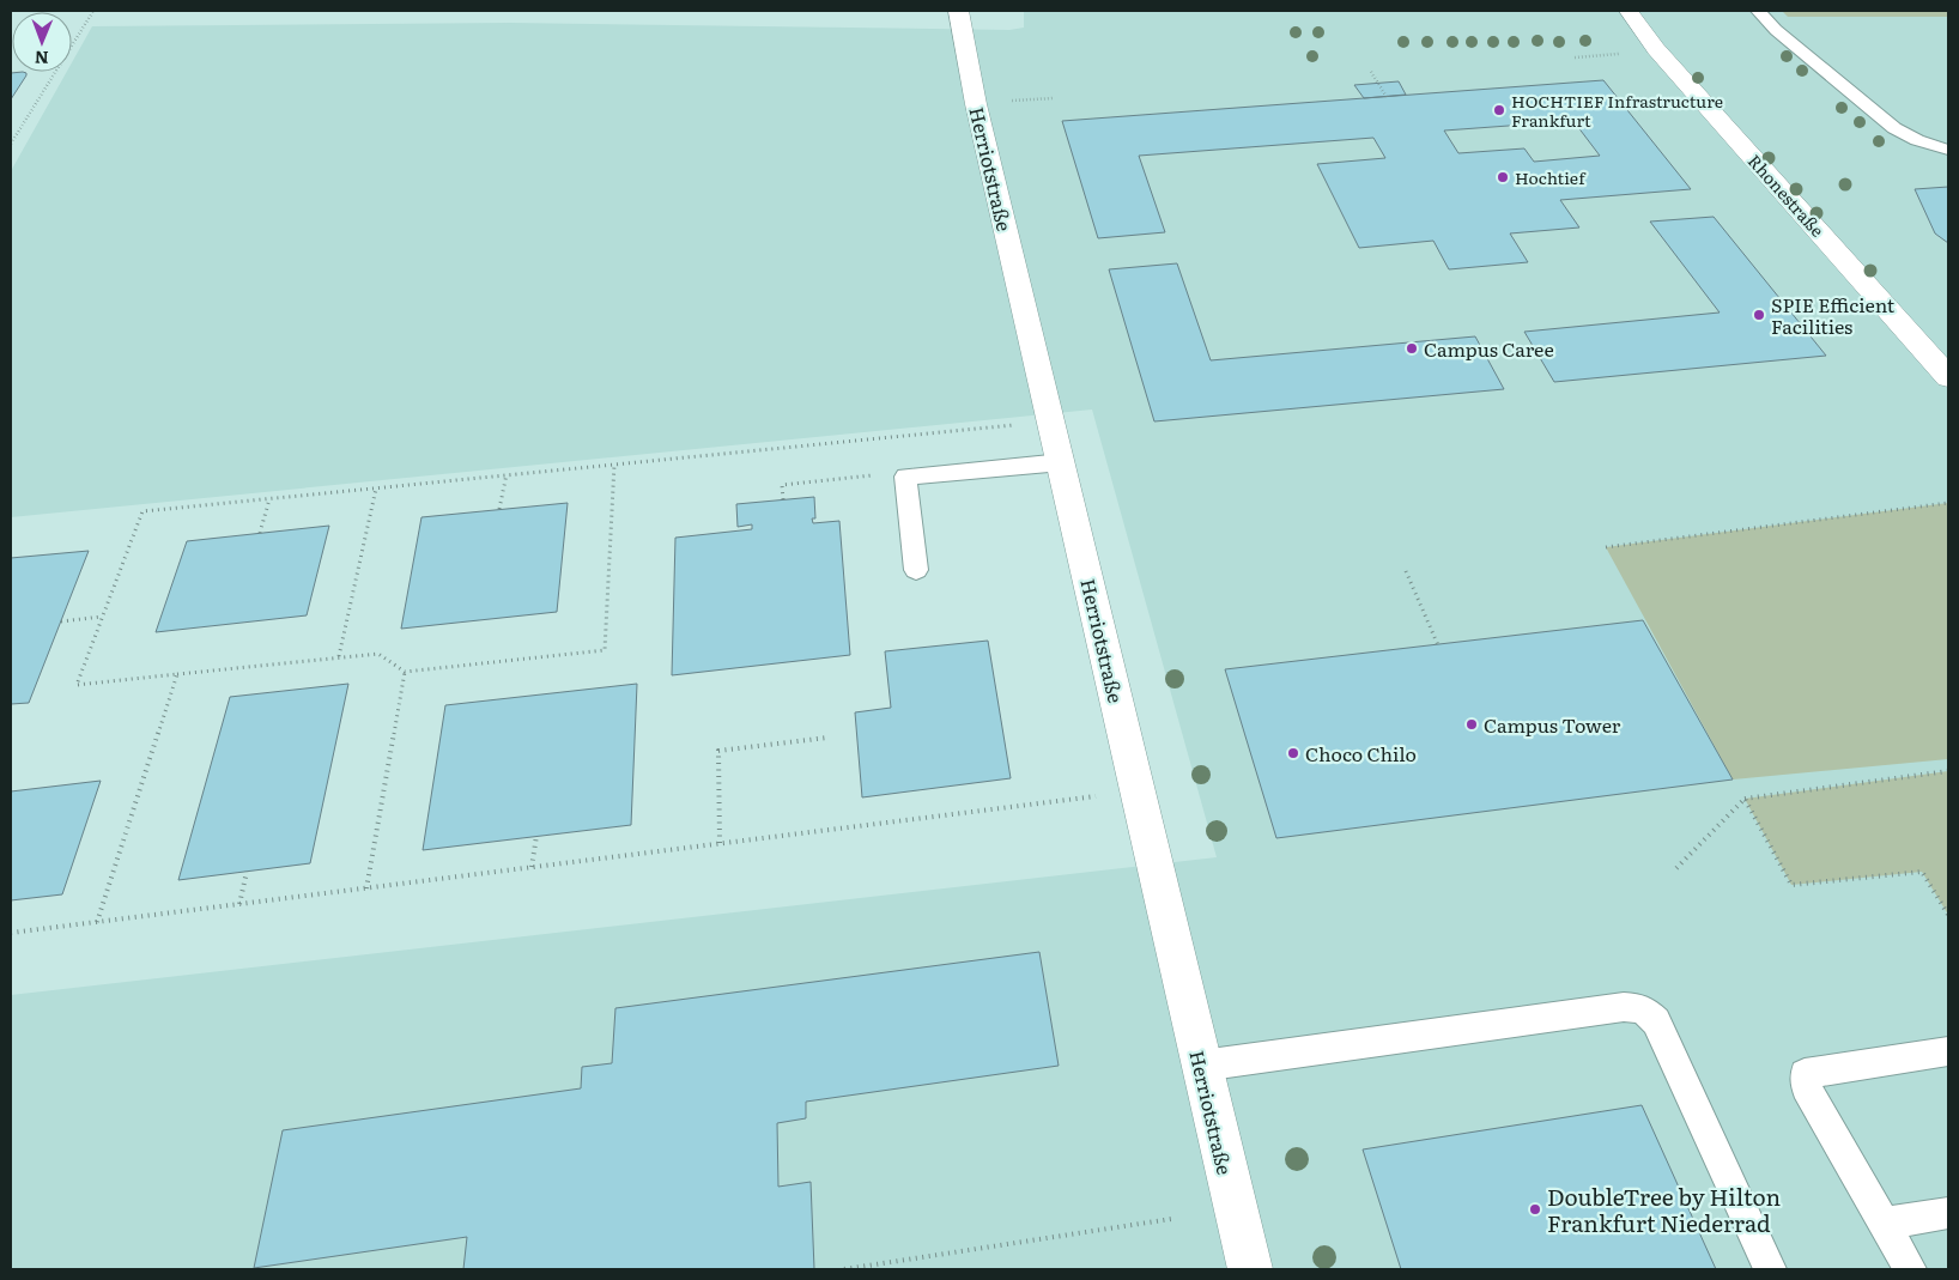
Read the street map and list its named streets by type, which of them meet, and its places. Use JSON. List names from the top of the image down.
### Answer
{
  "streets": {
    "street": ["Herriotstraße", "Rhonestraße"]
  },
  "places": [
    "HOCHTIEF Infrastructure Frankfurt",
    "Hochtief",
    "SPIE Efficient Facilities",
    "Campus Caree",
    "Campus Tower",
    "Choco Chilo",
    "DoubleTree by Hilton Frankfurt Niederrad"
  ],
  "north": "bottom"
}
